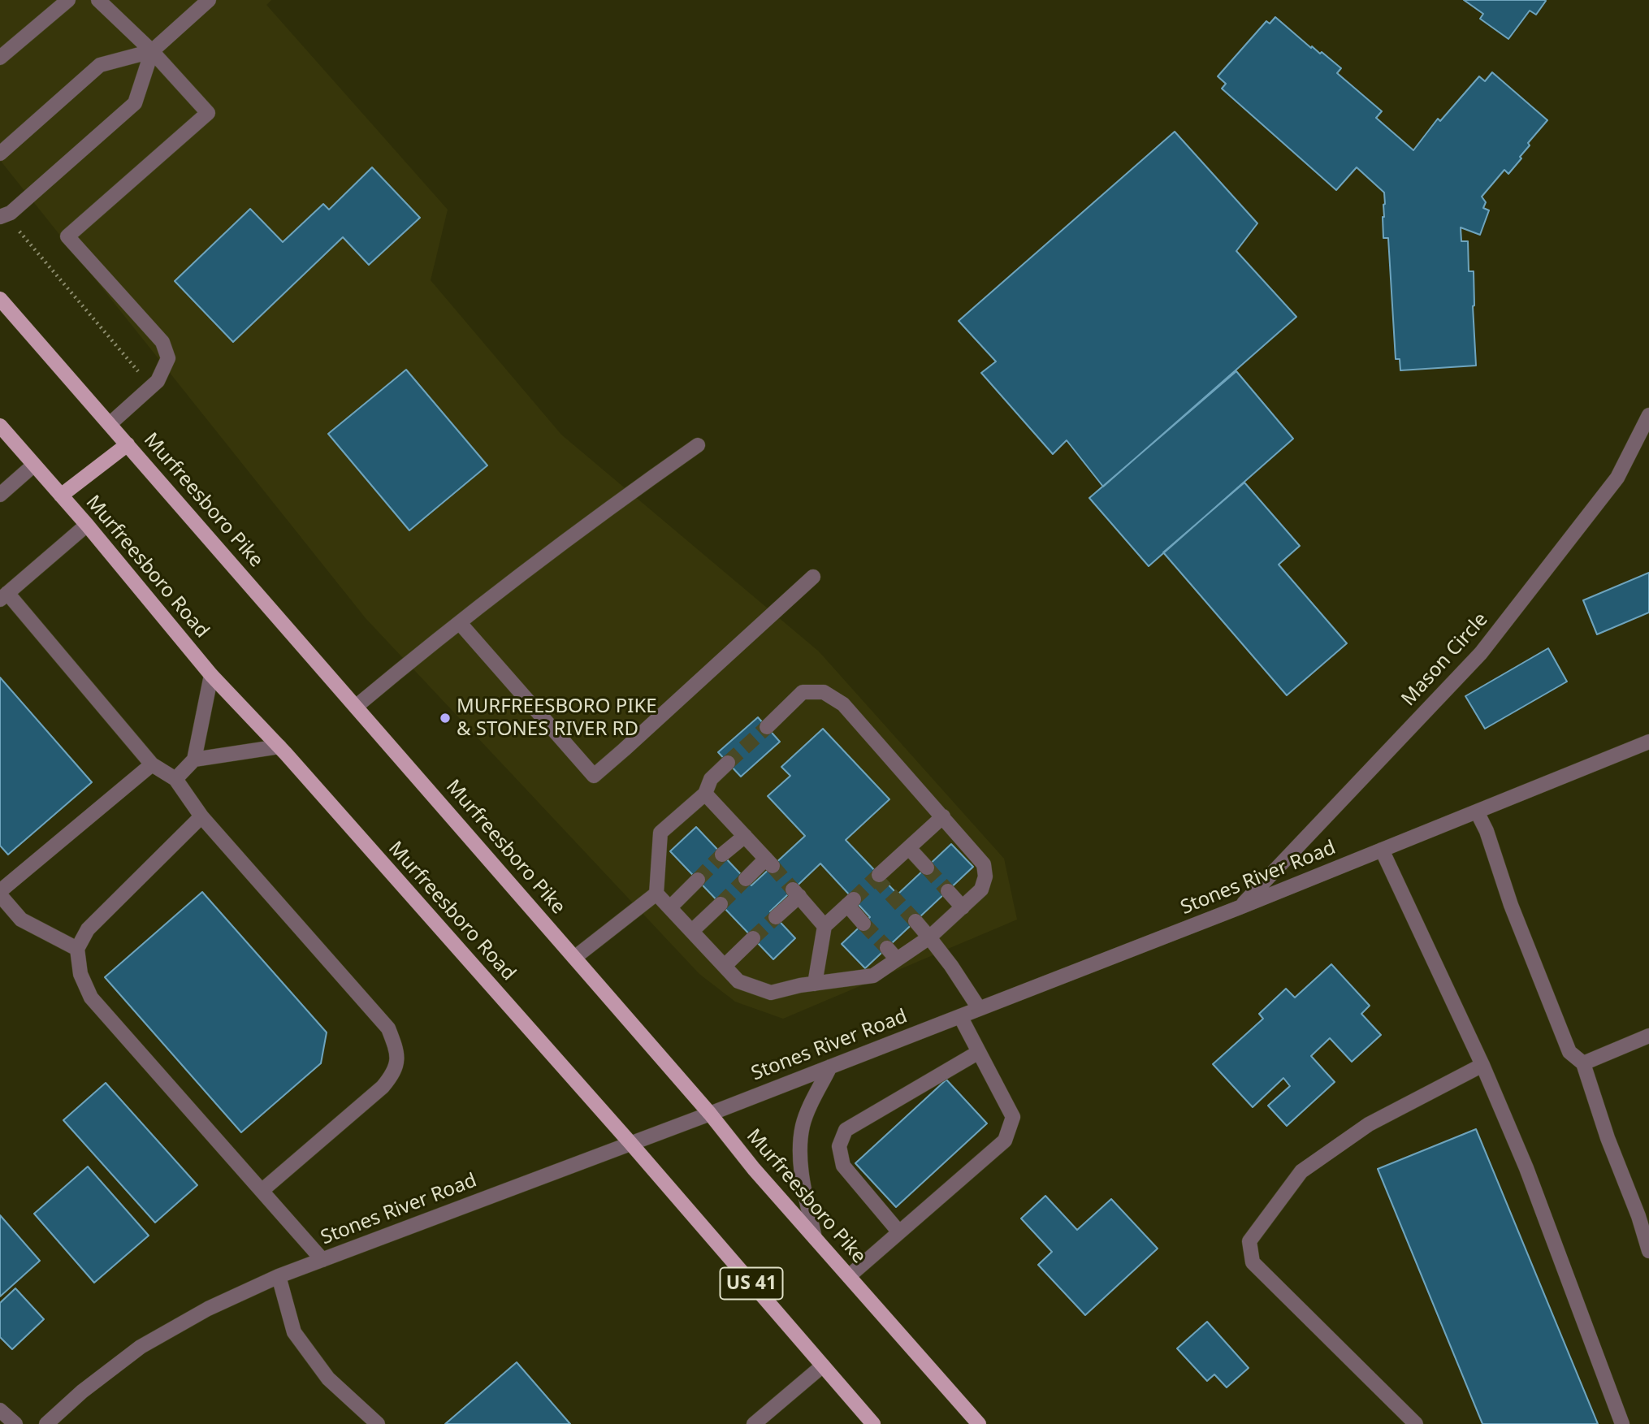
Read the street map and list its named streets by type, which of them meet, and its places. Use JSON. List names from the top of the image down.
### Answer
{
  "streets": {
    "main road": ["Murfreesboro Pike", "Murfreesboro Road", "US 41"],
    "street": ["Mason Circle", "Stones River Road"]
  },
  "crossings": [
    ["Murfreesboro Pike", "Stones River Road"],
    ["Murfreesboro Road", "Stones River Road"],
    ["Mason Circle", "Stones River Road"]
  ],
  "places": ["MURFREESBORO PIKE & STONES RIVER RD"]
}
